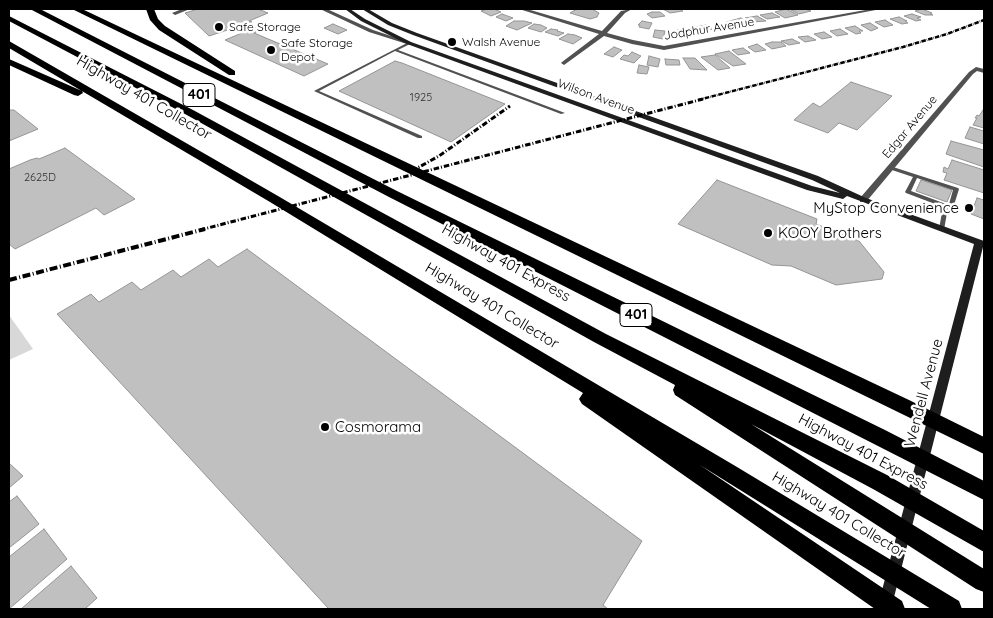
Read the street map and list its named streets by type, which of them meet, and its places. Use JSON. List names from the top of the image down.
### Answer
{
  "streets": {
    "highway": ["401", "Highway 401 Collector", "Highway 401 Express"],
    "main road": ["Wilson Avenue", "Wendell Avenue"],
    "street": ["Jodphur Avenue", "Edgar Avenue"]
  },
  "crossings": [
    ["Wilson Avenue", "Edgar Avenue"],
    ["Wilson Avenue", "Wendell Avenue"]
  ],
  "places": [
    "Safe Storage",
    "Walsh Avenue",
    "Safe Storage Depot",
    "MyStop Convenience",
    "KOOY Brothers",
    "Cosmorama"
  ],
  "house_numbers": ["1925", "2625D"]
}
